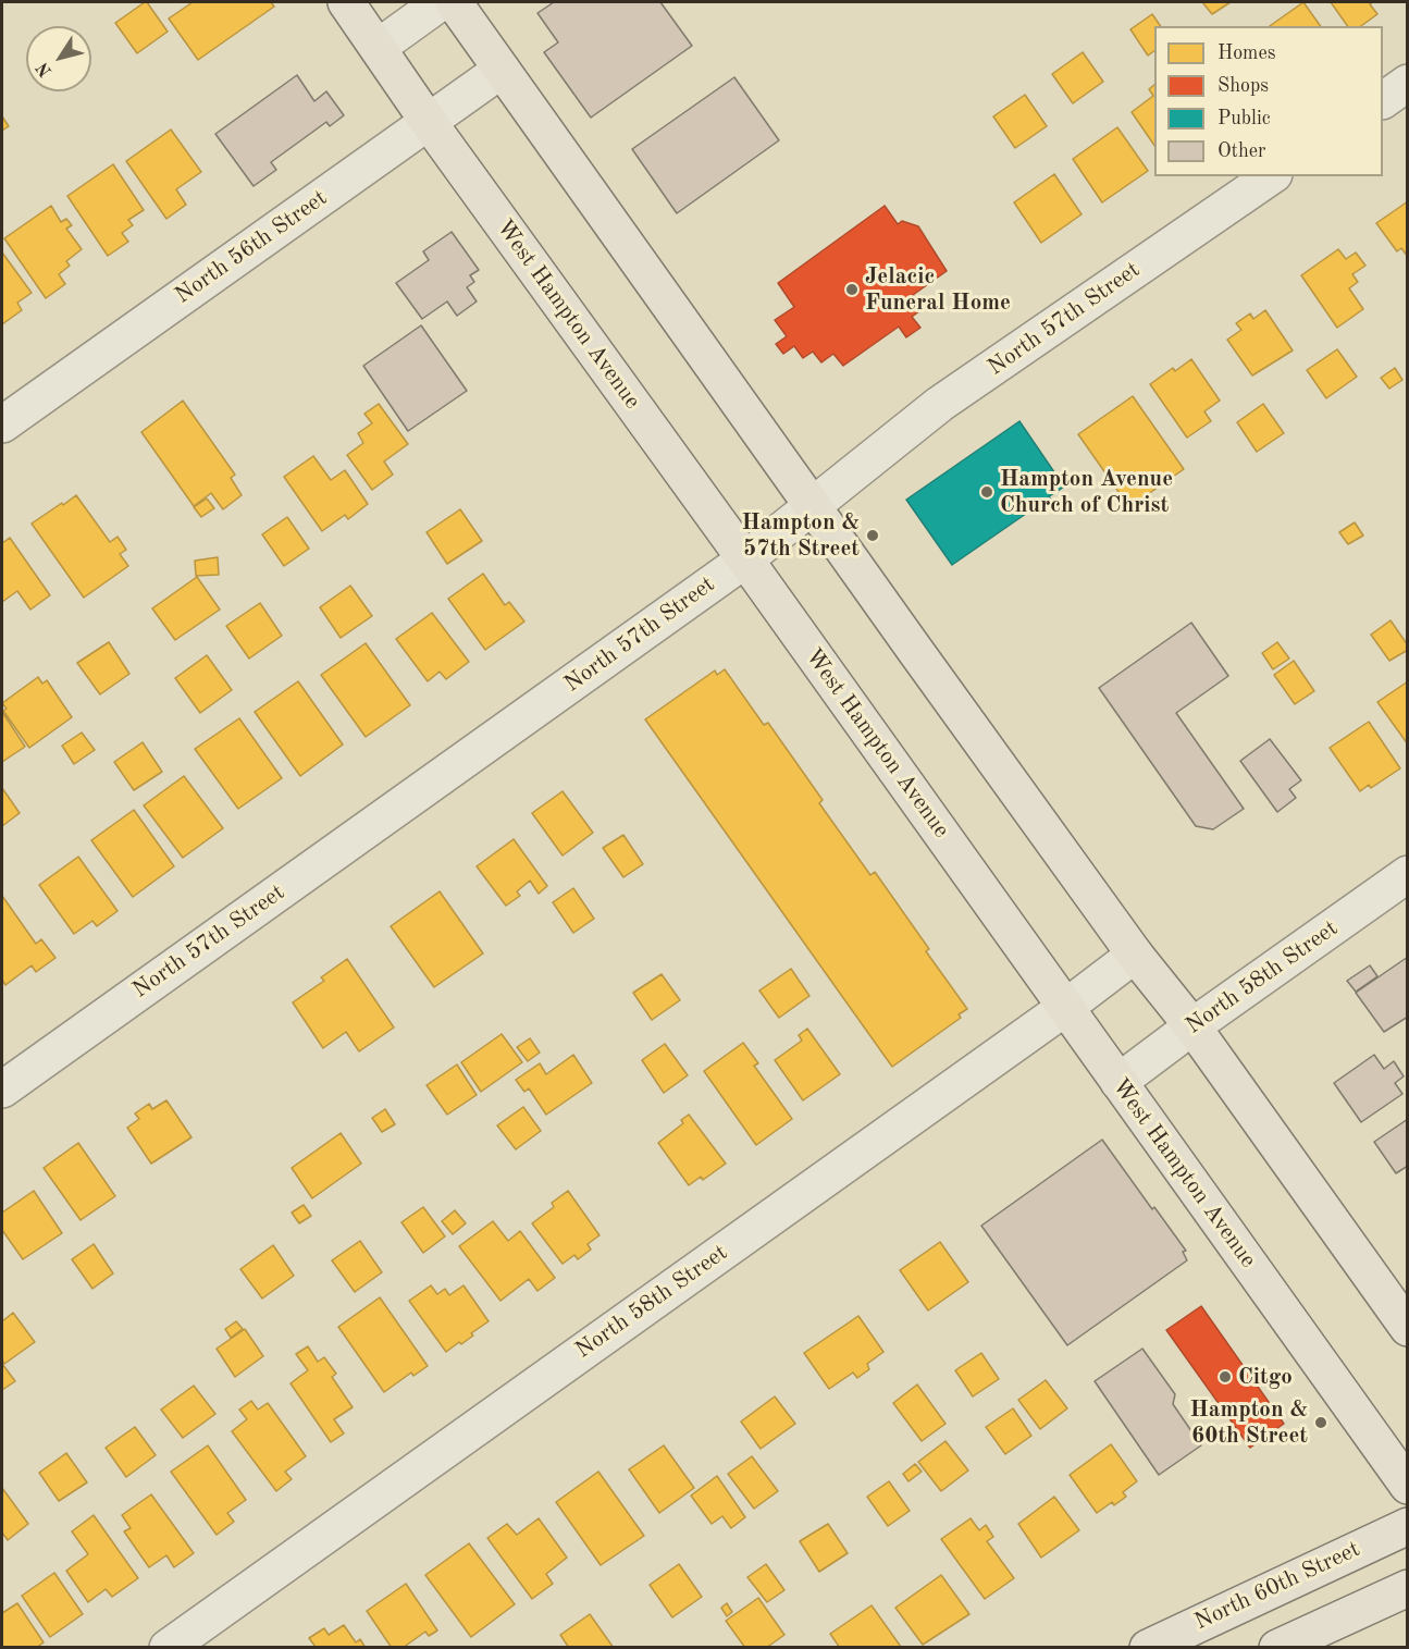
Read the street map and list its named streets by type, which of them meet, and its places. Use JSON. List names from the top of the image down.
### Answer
{
  "streets": {
    "main road": ["West Hampton Avenue", "North 60th Street"],
    "street": ["North 56th Street", "North 57th Street", "North 58th Street"]
  },
  "crossings": [
    ["North 56th Street", "West Hampton Avenue"],
    ["West Hampton Avenue", "North 57th Street"],
    ["West Hampton Avenue", "North 58th Street"]
  ],
  "places": [
    "Jelacic Funeral Home",
    "Hampton Avenue Church of Christ",
    "Hampton & 57th Street",
    "Citgo",
    "Hampton & 60th Street"
  ],
  "legend": [
    "Homes",
    "Shops",
    "Public",
    "Other"
  ],
  "north": "bottom left"
}
